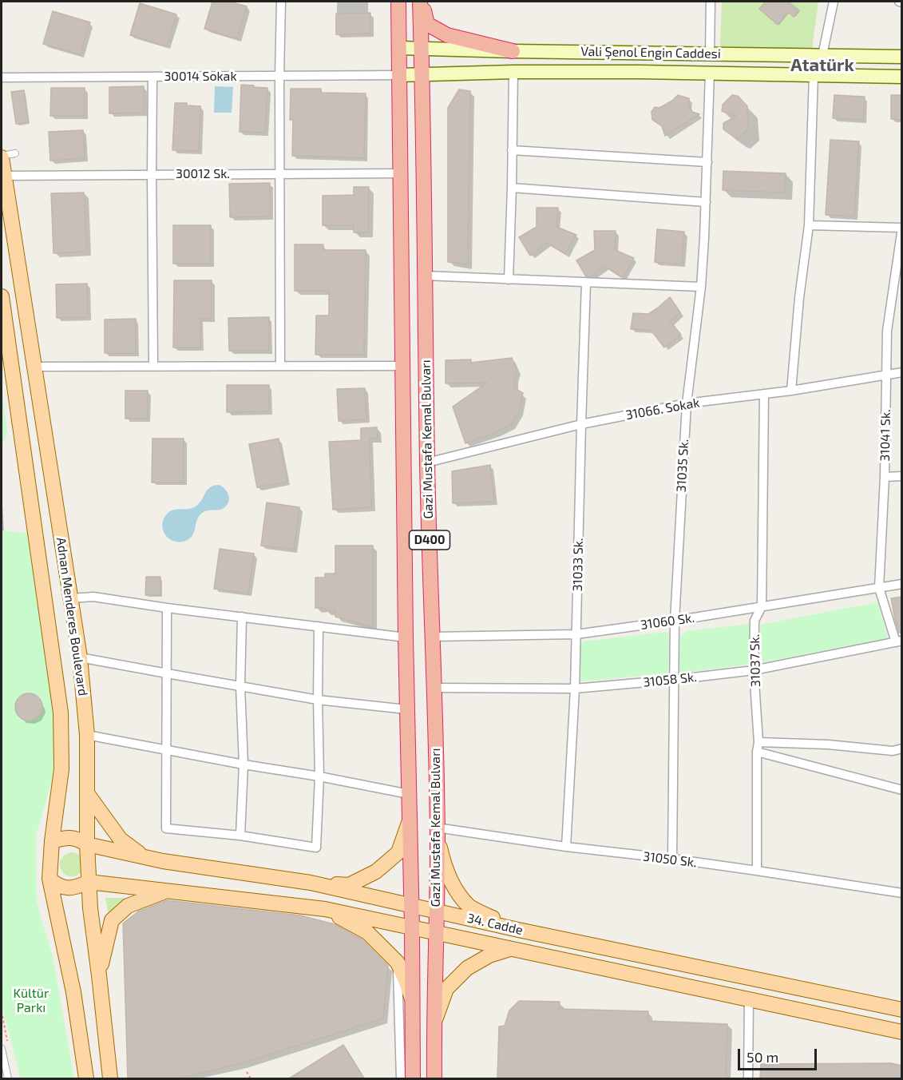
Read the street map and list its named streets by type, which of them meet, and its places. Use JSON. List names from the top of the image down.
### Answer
{
  "streets": {
    "highway": ["Gazi Mustafa Kemal Bulvarı", "D400"],
    "main road": ["Vali Şenol Engin Caddesi", "Adnan Menderes Boulevard", "34. Cadde"],
    "street": [
      "30014 Sokak",
      "30012 Sk.",
      "31066. Sokak",
      "31041 Sk.",
      "31035 Sk.",
      "31033 Sk.",
      "31060 Sk.",
      "31037 Sk.",
      "31058 Sk.",
      "31050 Sk."
    ]
  },
  "crossings": [
    ["Vali Şenol Engin Caddesi", "30014 Sokak"],
    ["Vali Şenol Engin Caddesi", "Gazi Mustafa Kemal Bulvarı"],
    ["Vali Şenol Engin Caddesi", "31035 Sk."],
    ["30014 Sokak", "Gazi Mustafa Kemal Bulvarı"],
    ["30012 Sk.", "Gazi Mustafa Kemal Bulvarı"],
    ["30012 Sk.", "Adnan Menderes Boulevard"],
    ["31066. Sokak", "31041 Sk."],
    ["31066. Sokak", "Gazi Mustafa Kemal Bulvarı"],
    ["31066. Sokak", "31035 Sk."],
    ["31066. Sokak", "31033 Sk."],
    ["31066. Sokak", "31037 Sk."],
    ["31041 Sk.", "31060 Sk."],
    ["31041 Sk.", "31058 Sk."],
    ["Gazi Mustafa Kemal Bulvarı", "31060 Sk."],
    ["Gazi Mustafa Kemal Bulvarı", "31058 Sk."],
    ["Gazi Mustafa Kemal Bulvarı", "31050 Sk."],
    ["Gazi Mustafa Kemal Bulvarı", "34. Cadde"],
    ["31035 Sk.", "31060 Sk."],
    ["31035 Sk.", "31058 Sk."],
    ["31035 Sk.", "31050 Sk."],
    ["31033 Sk.", "31060 Sk."],
    ["31033 Sk.", "31058 Sk."],
    ["31033 Sk.", "31050 Sk."],
    ["Adnan Menderes Boulevard", "34. Cadde"],
    ["31060 Sk.", "31037 Sk."],
    ["31037 Sk.", "31058 Sk."],
    ["31037 Sk.", "31050 Sk."]
  ],
  "districts": ["Atatürk"],
  "parks": ["Kültür Parkı"],
  "scale_bar": "50 m"
}
